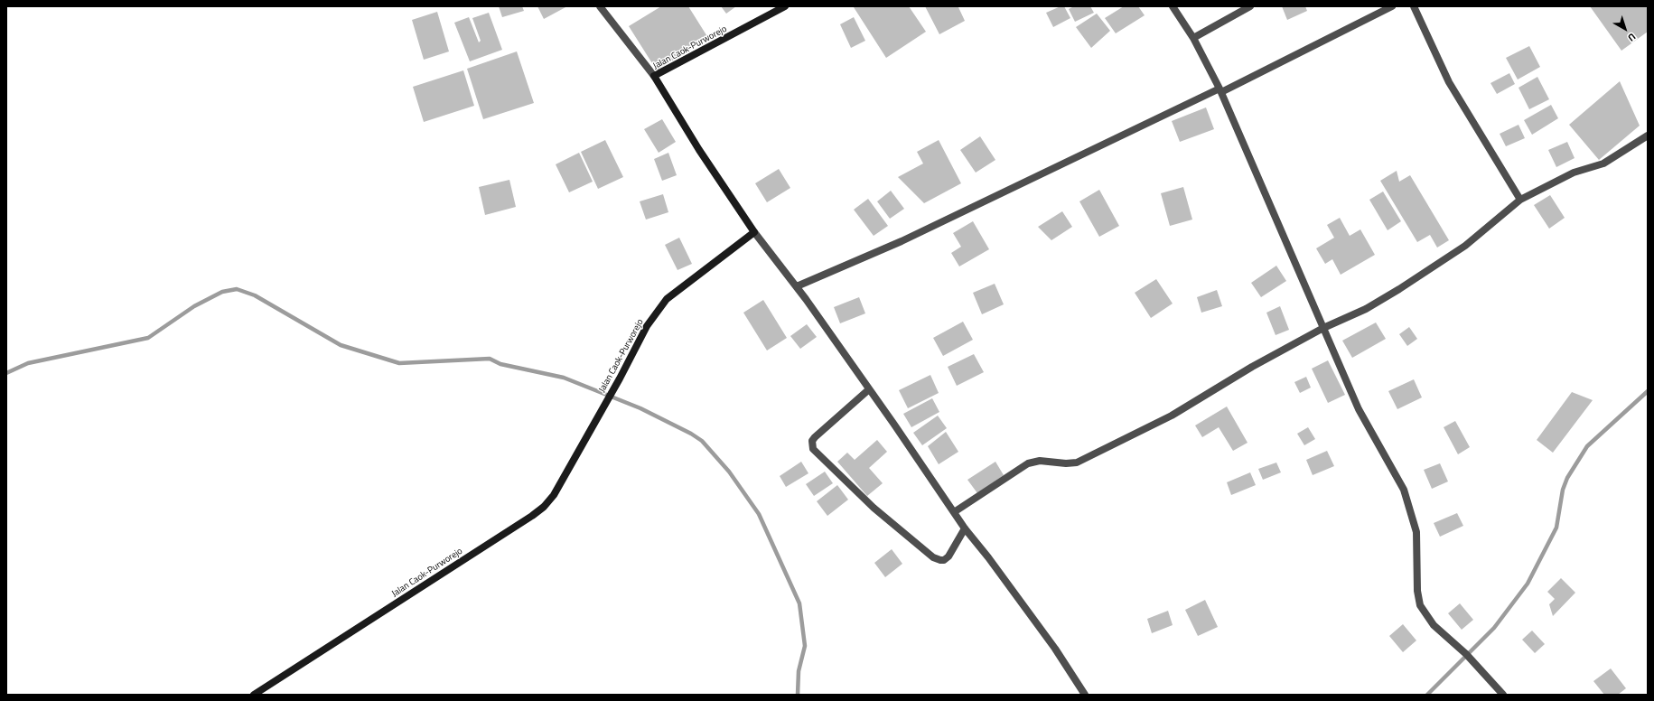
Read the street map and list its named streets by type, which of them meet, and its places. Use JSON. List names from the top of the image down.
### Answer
{
  "streets": {
    "street": ["Jalan Caok-Purworejo"]
  },
  "north": "bottom right"
}
